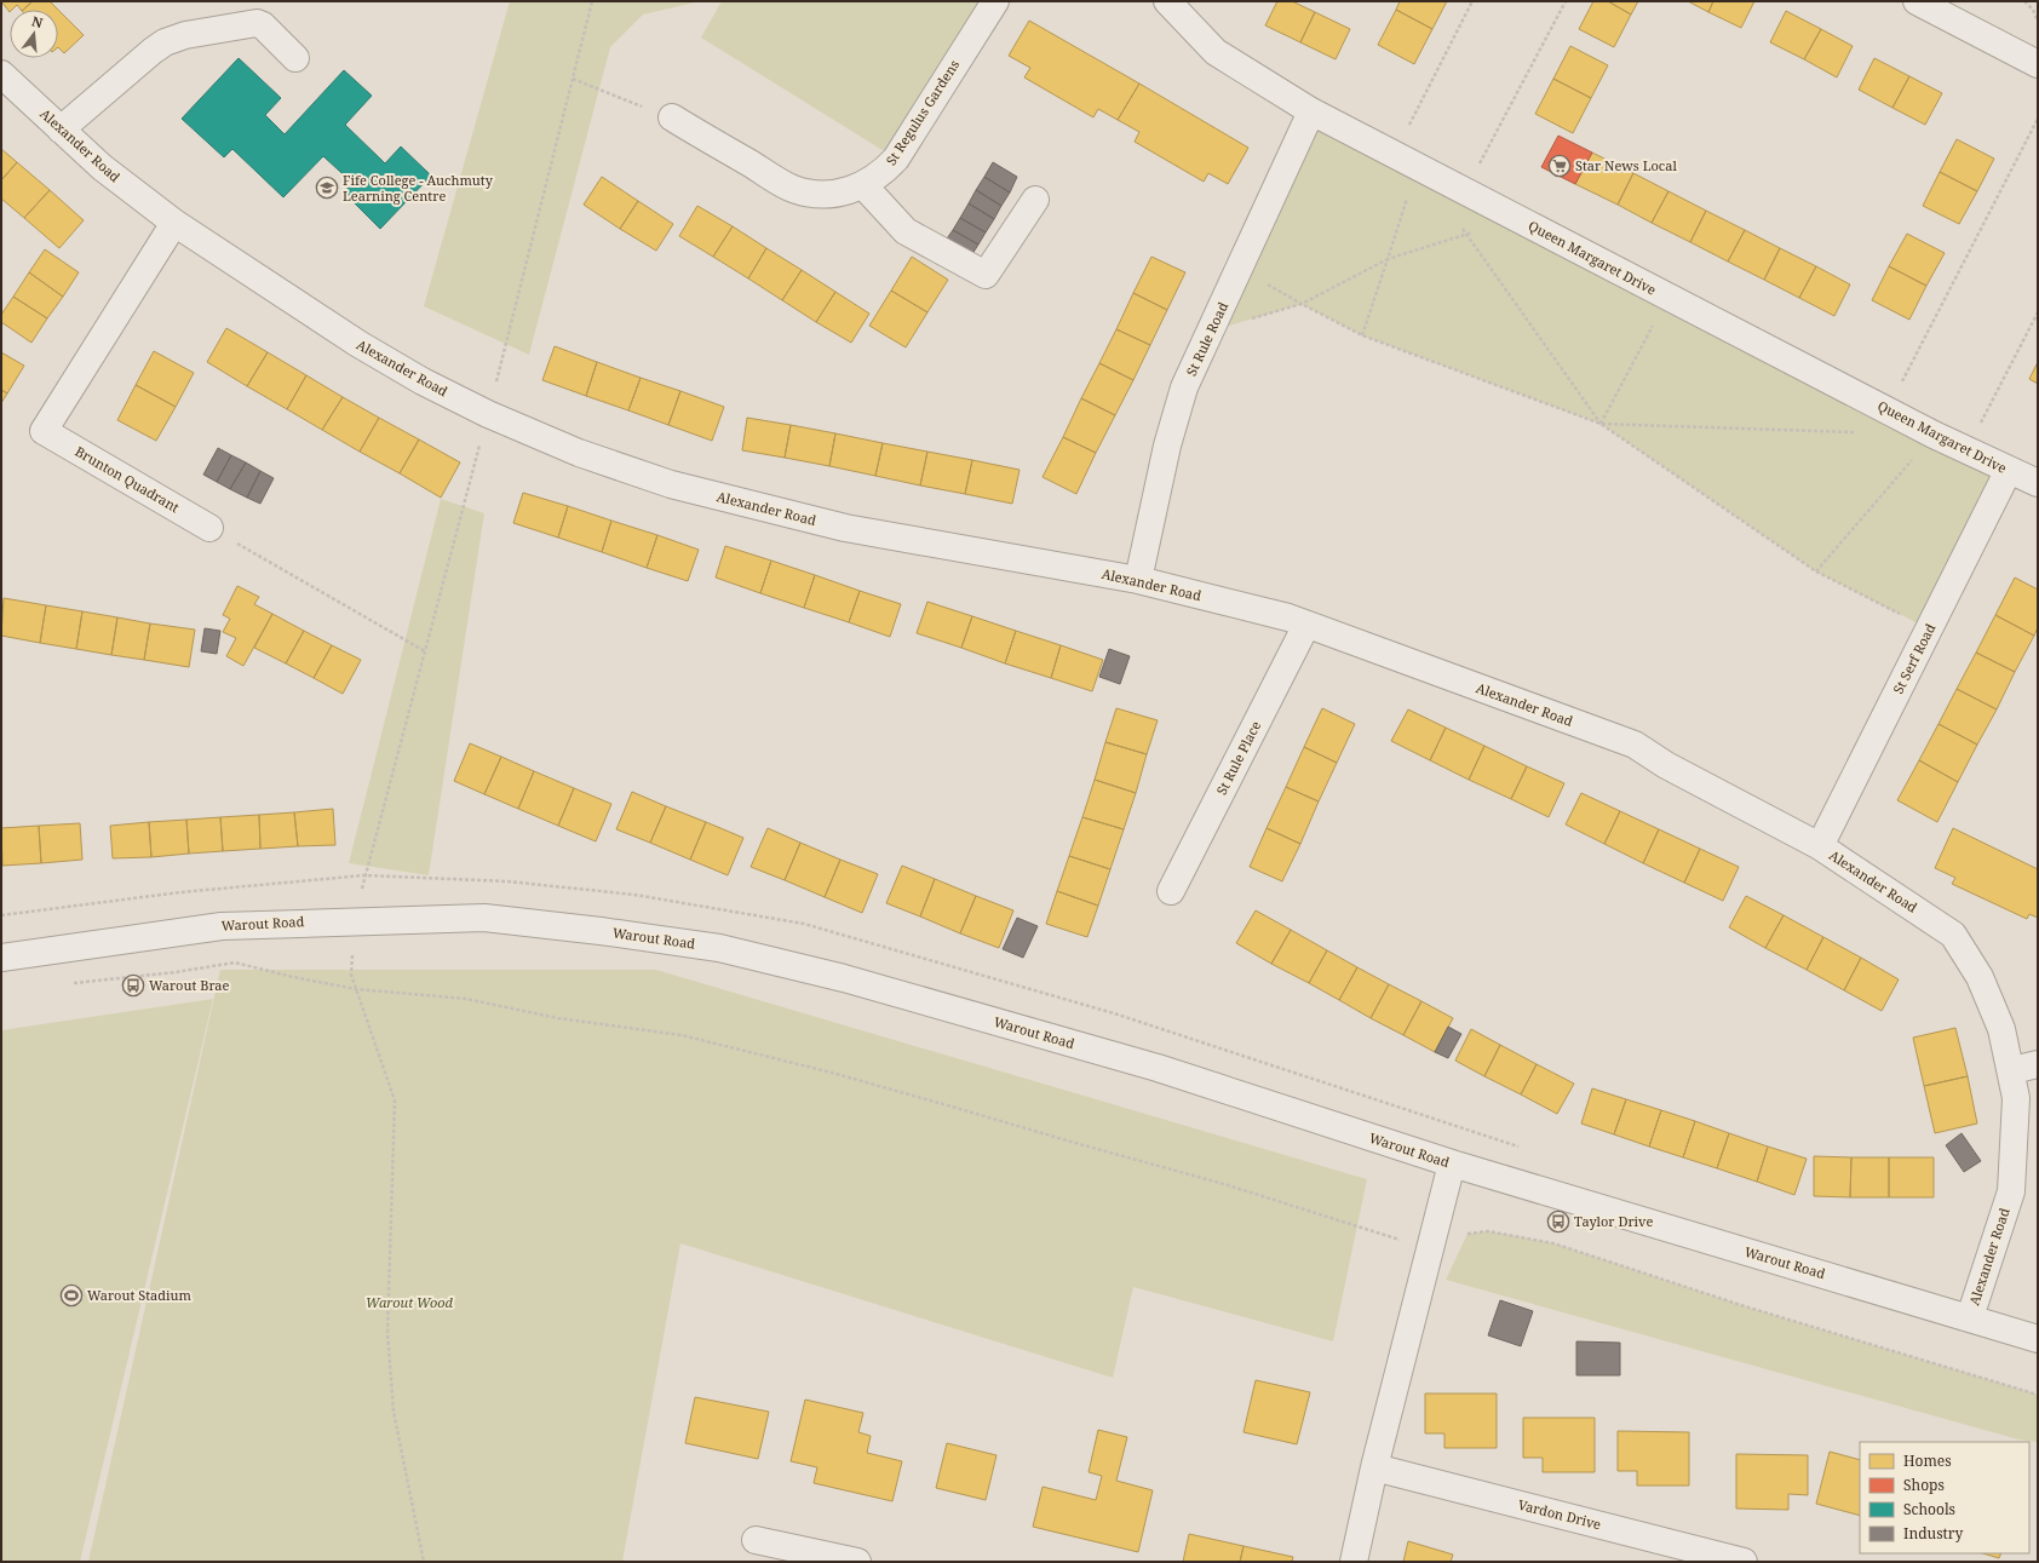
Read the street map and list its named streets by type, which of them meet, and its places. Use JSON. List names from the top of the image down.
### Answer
{
  "streets": {
    "street": [
      "St Regulus Gardens",
      "Alexander Road",
      "Queen Margaret Drive",
      "St Rule Road",
      "Brunton Quadrant",
      "St Serf Road",
      "St Rule Place",
      "Warout Road",
      "Vardon Drive"
    ]
  },
  "crossings": [
    ["Alexander Road", "St Rule Road"],
    ["Alexander Road", "Brunton Quadrant"],
    ["Alexander Road", "St Serf Road"],
    ["Alexander Road", "St Rule Place"],
    ["Alexander Road", "Warout Road"],
    ["Queen Margaret Drive", "St Rule Road"],
    ["Queen Margaret Drive", "St Serf Road"]
  ],
  "parks": ["Warout Wood"],
  "places": {
    "supermarket": ["Star News Local"],
    "school or university": ["Fife College - Auchmuty Learning Centre"],
    "bus stop": ["Warout Brae", "Taylor Drive"],
    "sports": ["Warout Stadium"]
  },
  "legend": [
    "Homes",
    "Shops",
    "Schools",
    "Industry"
  ],
  "north": "top"
}
